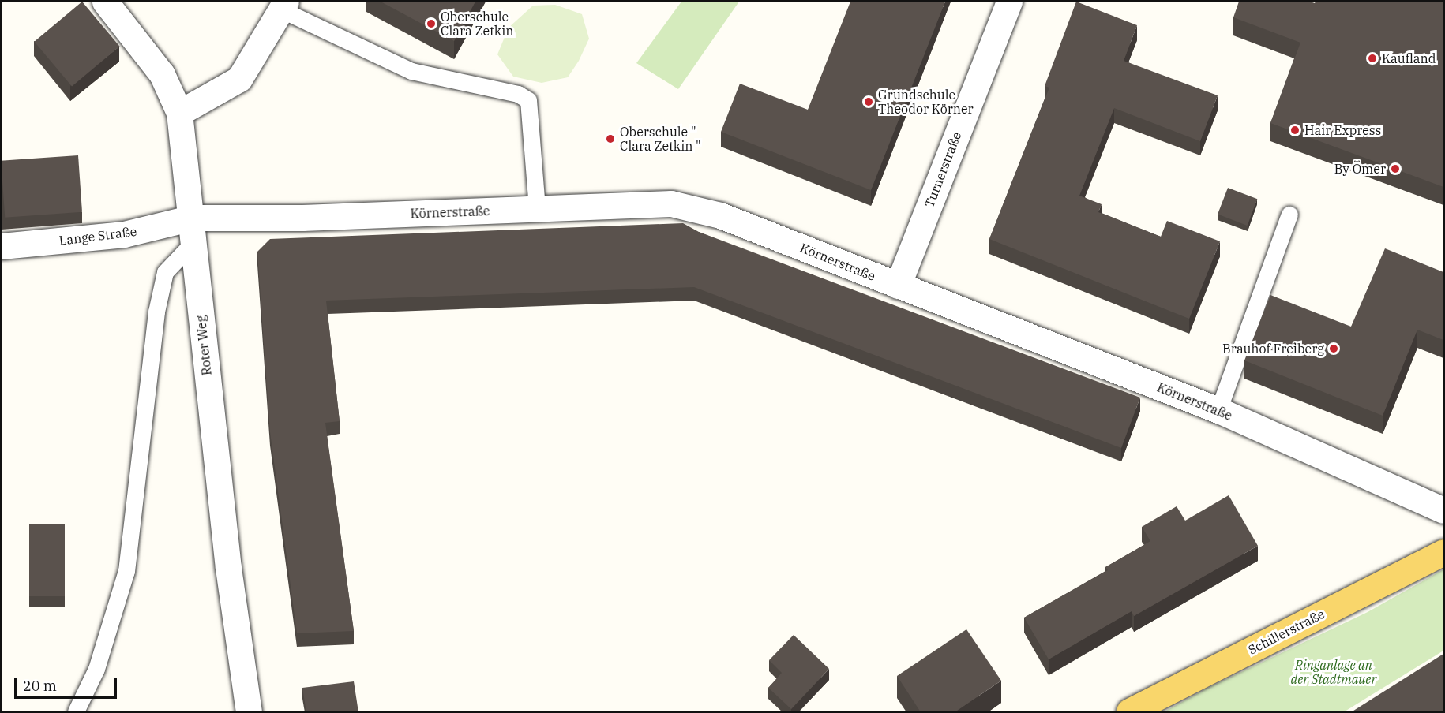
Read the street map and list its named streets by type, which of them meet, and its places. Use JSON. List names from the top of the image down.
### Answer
{
  "streets": {
    "main road": ["Schillerstraße"],
    "street": [
      "Turnerstraße",
      "Körnerstraße",
      "Lange Straße",
      "Roter Weg"
    ]
  },
  "crossings": [
    ["Turnerstraße", "Körnerstraße"],
    ["Körnerstraße", "Lange Straße"],
    ["Körnerstraße", "Roter Weg"],
    ["Lange Straße", "Roter Weg"]
  ],
  "parks": ["Ringanlage an der Stadtmauer"],
  "places": [
    "Oberschule Clara Zetkin",
    "Kaufland",
    "Grundschule Theodor Körner",
    "Hair Express",
    "Oberschule \" Clara Zetkin \"",
    "By Ömer",
    "Brauhof Freiberg"
  ],
  "scale_bar": "20 m"
}
